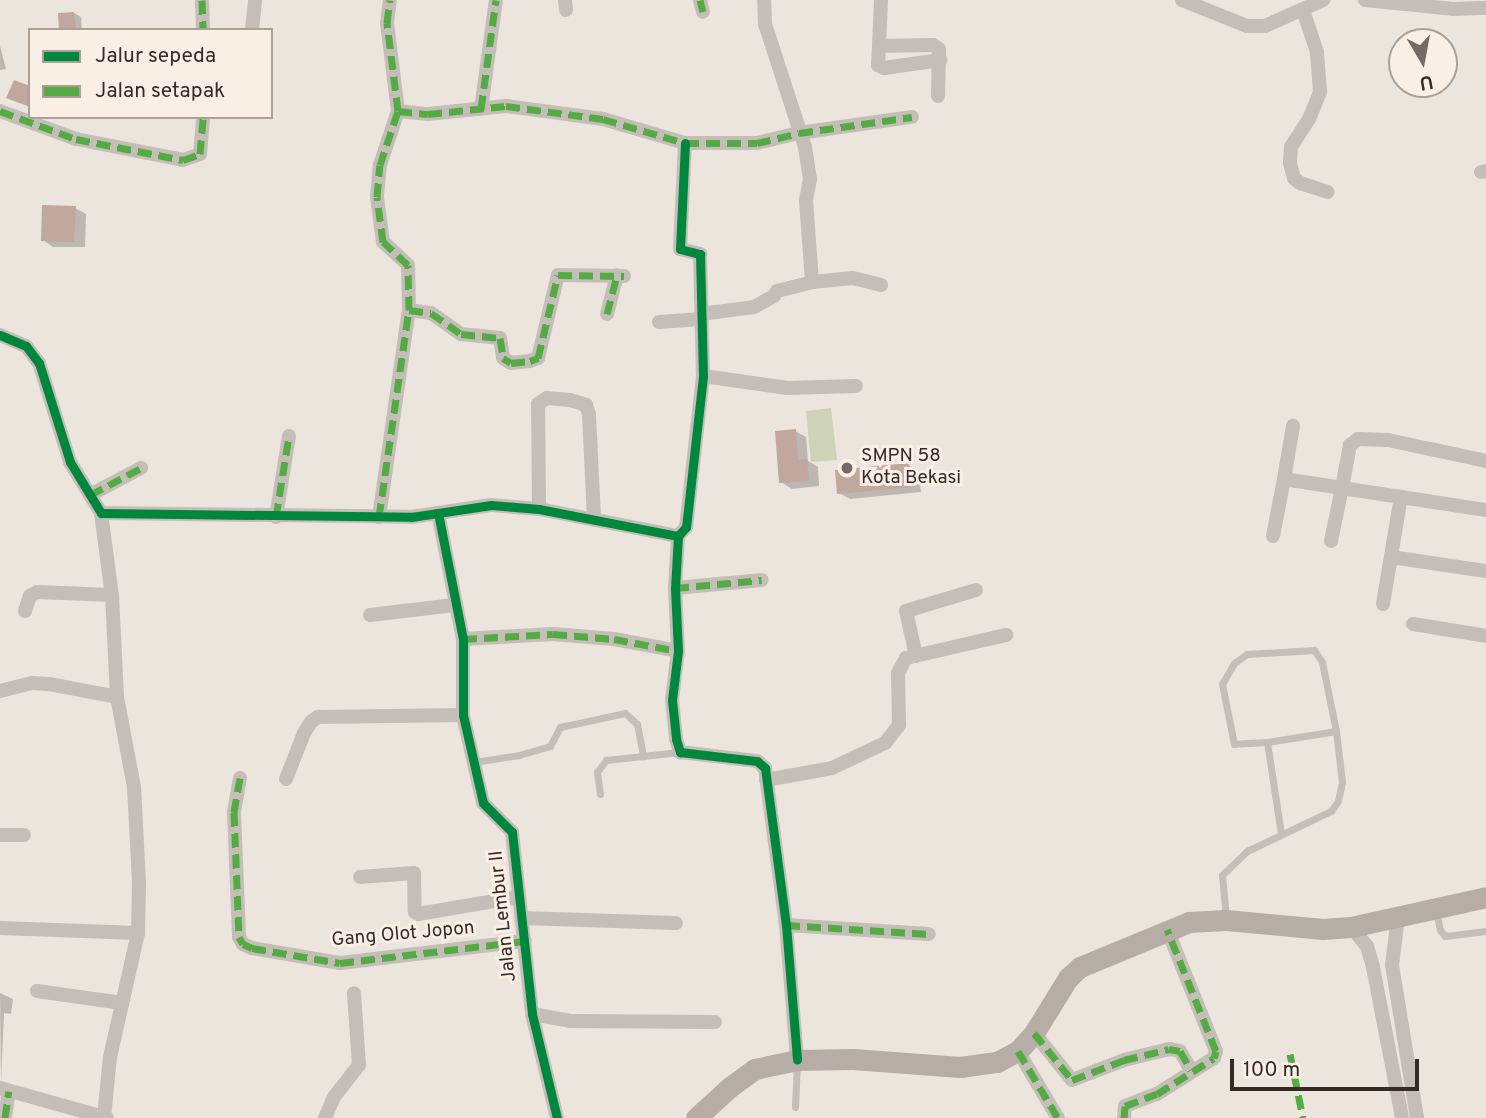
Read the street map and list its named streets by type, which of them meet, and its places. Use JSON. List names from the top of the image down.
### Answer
{
  "streets": {
    "street": ["Jalan Lembur II", "Gang Olot Jopon"]
  },
  "crossings": [
    ["Jalan Lembur II", "Gang Olot Jopon"]
  ],
  "places": ["SMPN 58 Kota Bekasi"],
  "legend": ["Jalur sepeda", "Jalan setapak"],
  "scale_bar": "100 m",
  "north": "bottom"
}
